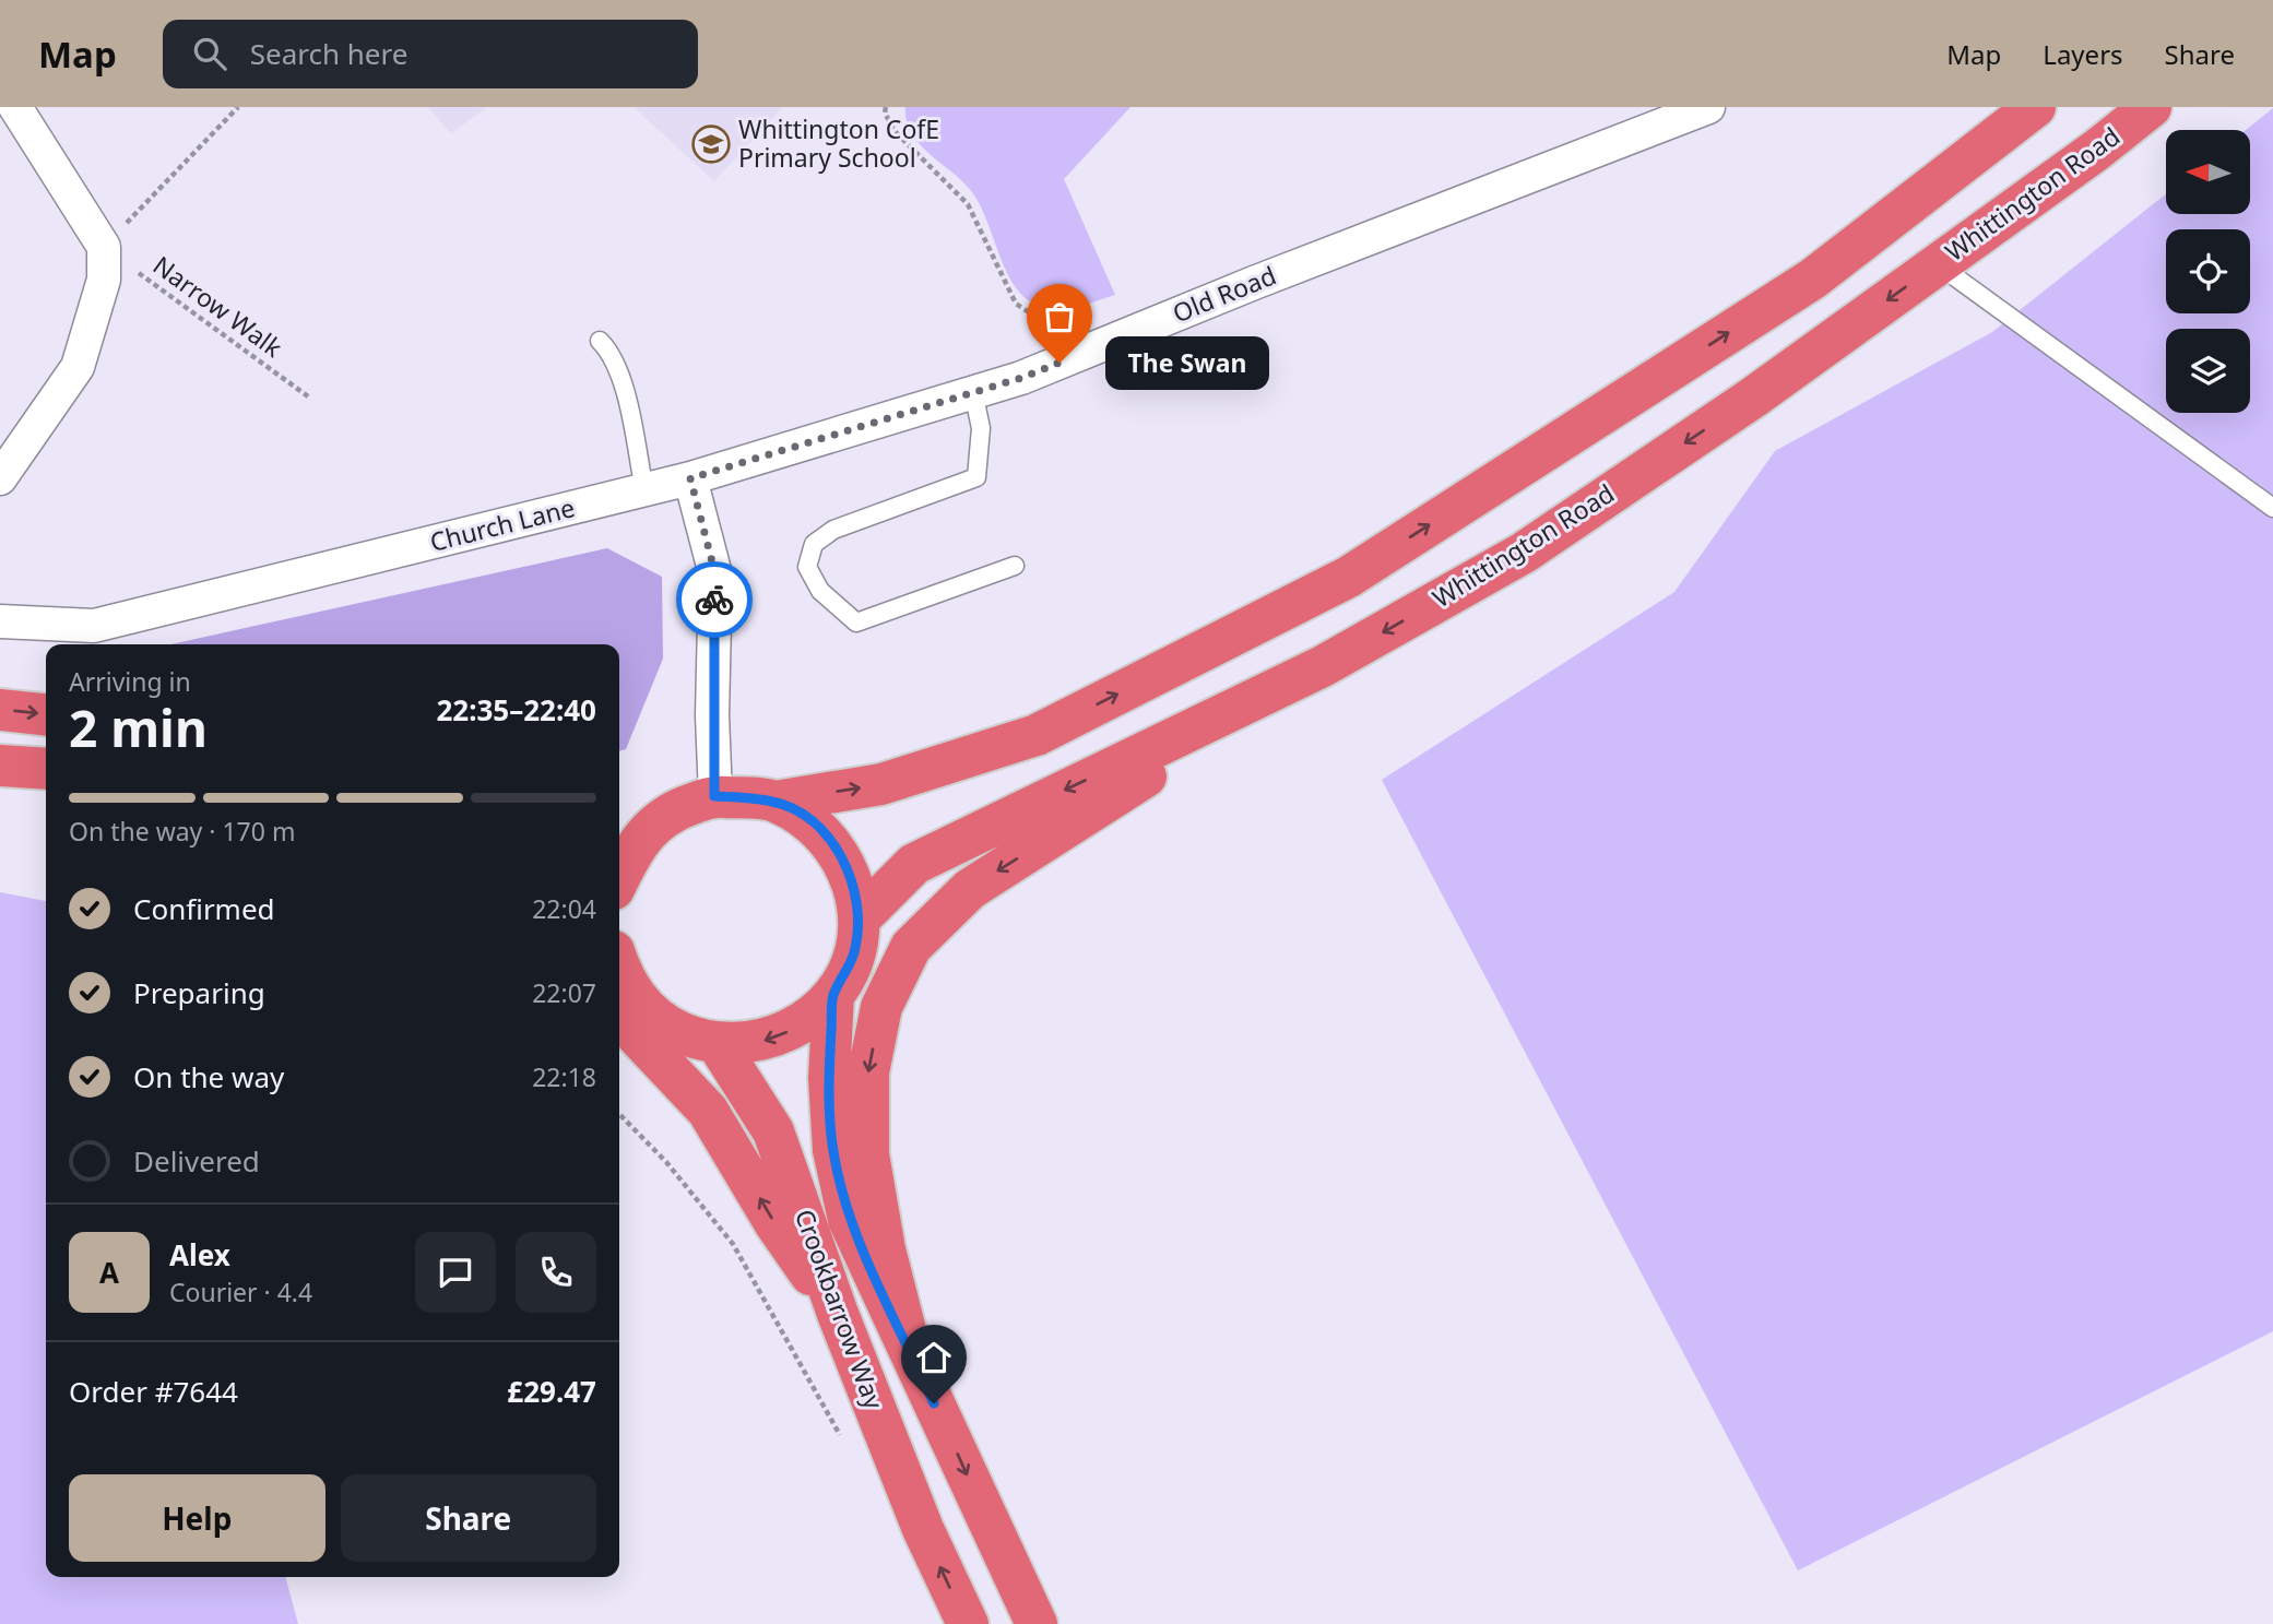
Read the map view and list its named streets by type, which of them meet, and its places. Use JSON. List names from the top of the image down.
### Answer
{
  "streets": {
    "highway": ["Whittington Road", "Crookbarrow Way"],
    "street": ["Old Road", "Church Lane"],
    "path": ["Narrow Walk"]
  },
  "crossings": [
    ["Old Road", "Church Lane"]
  ],
  "places": {
    "school or university": ["Whittington CofE Primary School"],
    "other": ["The Swan"]
  },
  "north": "left",
  "page": {
    "header": "Map",
    "search": "Search here",
    "nav": ["Map", "Layers", "Share"],
    "bubble": "The Swan",
    "heading": ["2 min", "Arriving in", "22:35–22:40"],
    "panel": [
      "Alex",
      "Courier · 4.4",
      "Order #7644",
      "£29.47"
    ],
    "bar": "On the way · 170 m",
    "list": [
      ["Confirmed", "22:04"],
      ["Preparing", "22:07"],
      ["On the way", "22:18"],
      "Delivered"
    ],
    "round": "A",
    "buttons": ["Help", "Share"]
  }
}
